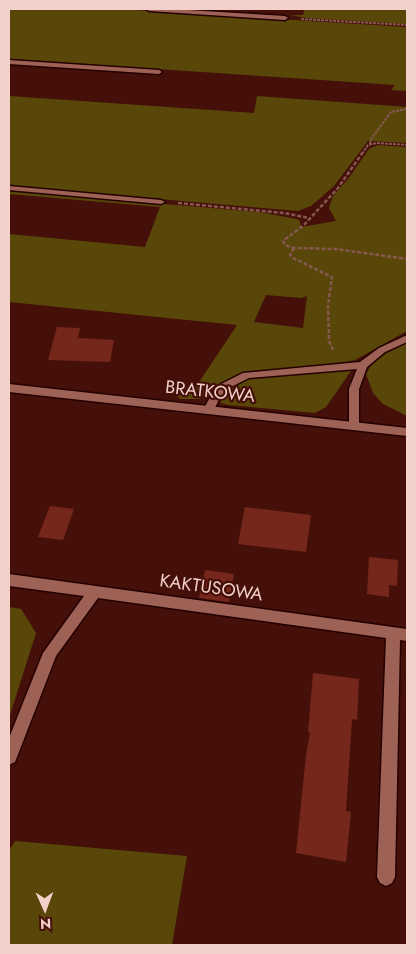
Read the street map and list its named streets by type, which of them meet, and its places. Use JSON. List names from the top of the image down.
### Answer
{
  "streets": {
    "street": ["BRATKOWA", "KAKTUSOWA"]
  },
  "north": "bottom"
}
